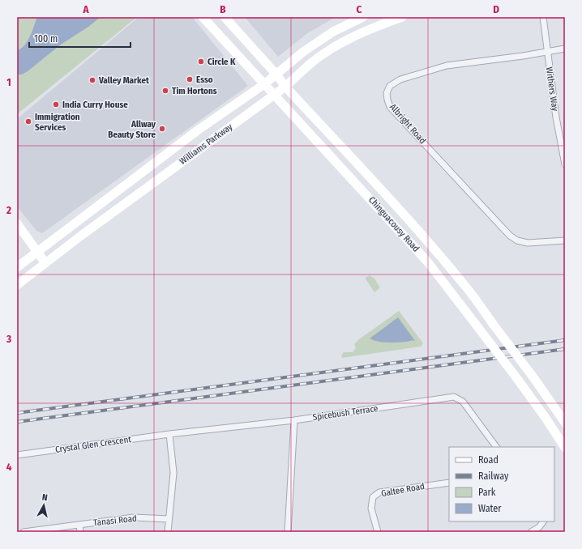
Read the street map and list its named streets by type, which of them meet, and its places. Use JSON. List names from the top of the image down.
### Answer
{
  "streets": {
    "main road": ["Williams Parkway", "Chinguacousy Road"],
    "street": [
      "Withers Way",
      "Albright Road",
      "Spicebush Terrace",
      "Crystal Glen Crescent",
      "Galtee Road",
      "Tanasi Road"
    ]
  },
  "crossings": [
    ["Withers Way", "Albright Road"],
    ["Williams Parkway", "Chinguacousy Road"],
    ["Spicebush Terrace", "Crystal Glen Crescent"]
  ],
  "places": [
    "Circle K",
    "Esso",
    "Valley Market",
    "Tim Hortons",
    "India Curry House",
    "Immigration Services",
    "Allway Beauty Store"
  ],
  "legend": [
    "Road",
    "Railway",
    "Park",
    "Water"
  ],
  "scale_bar": "100 m",
  "north": "top",
  "grid": {
    "columns": [
      "A",
      "B",
      "C",
      "D"
    ],
    "rows": [
      "1",
      "2",
      "3",
      "4"
    ]
  }
}
